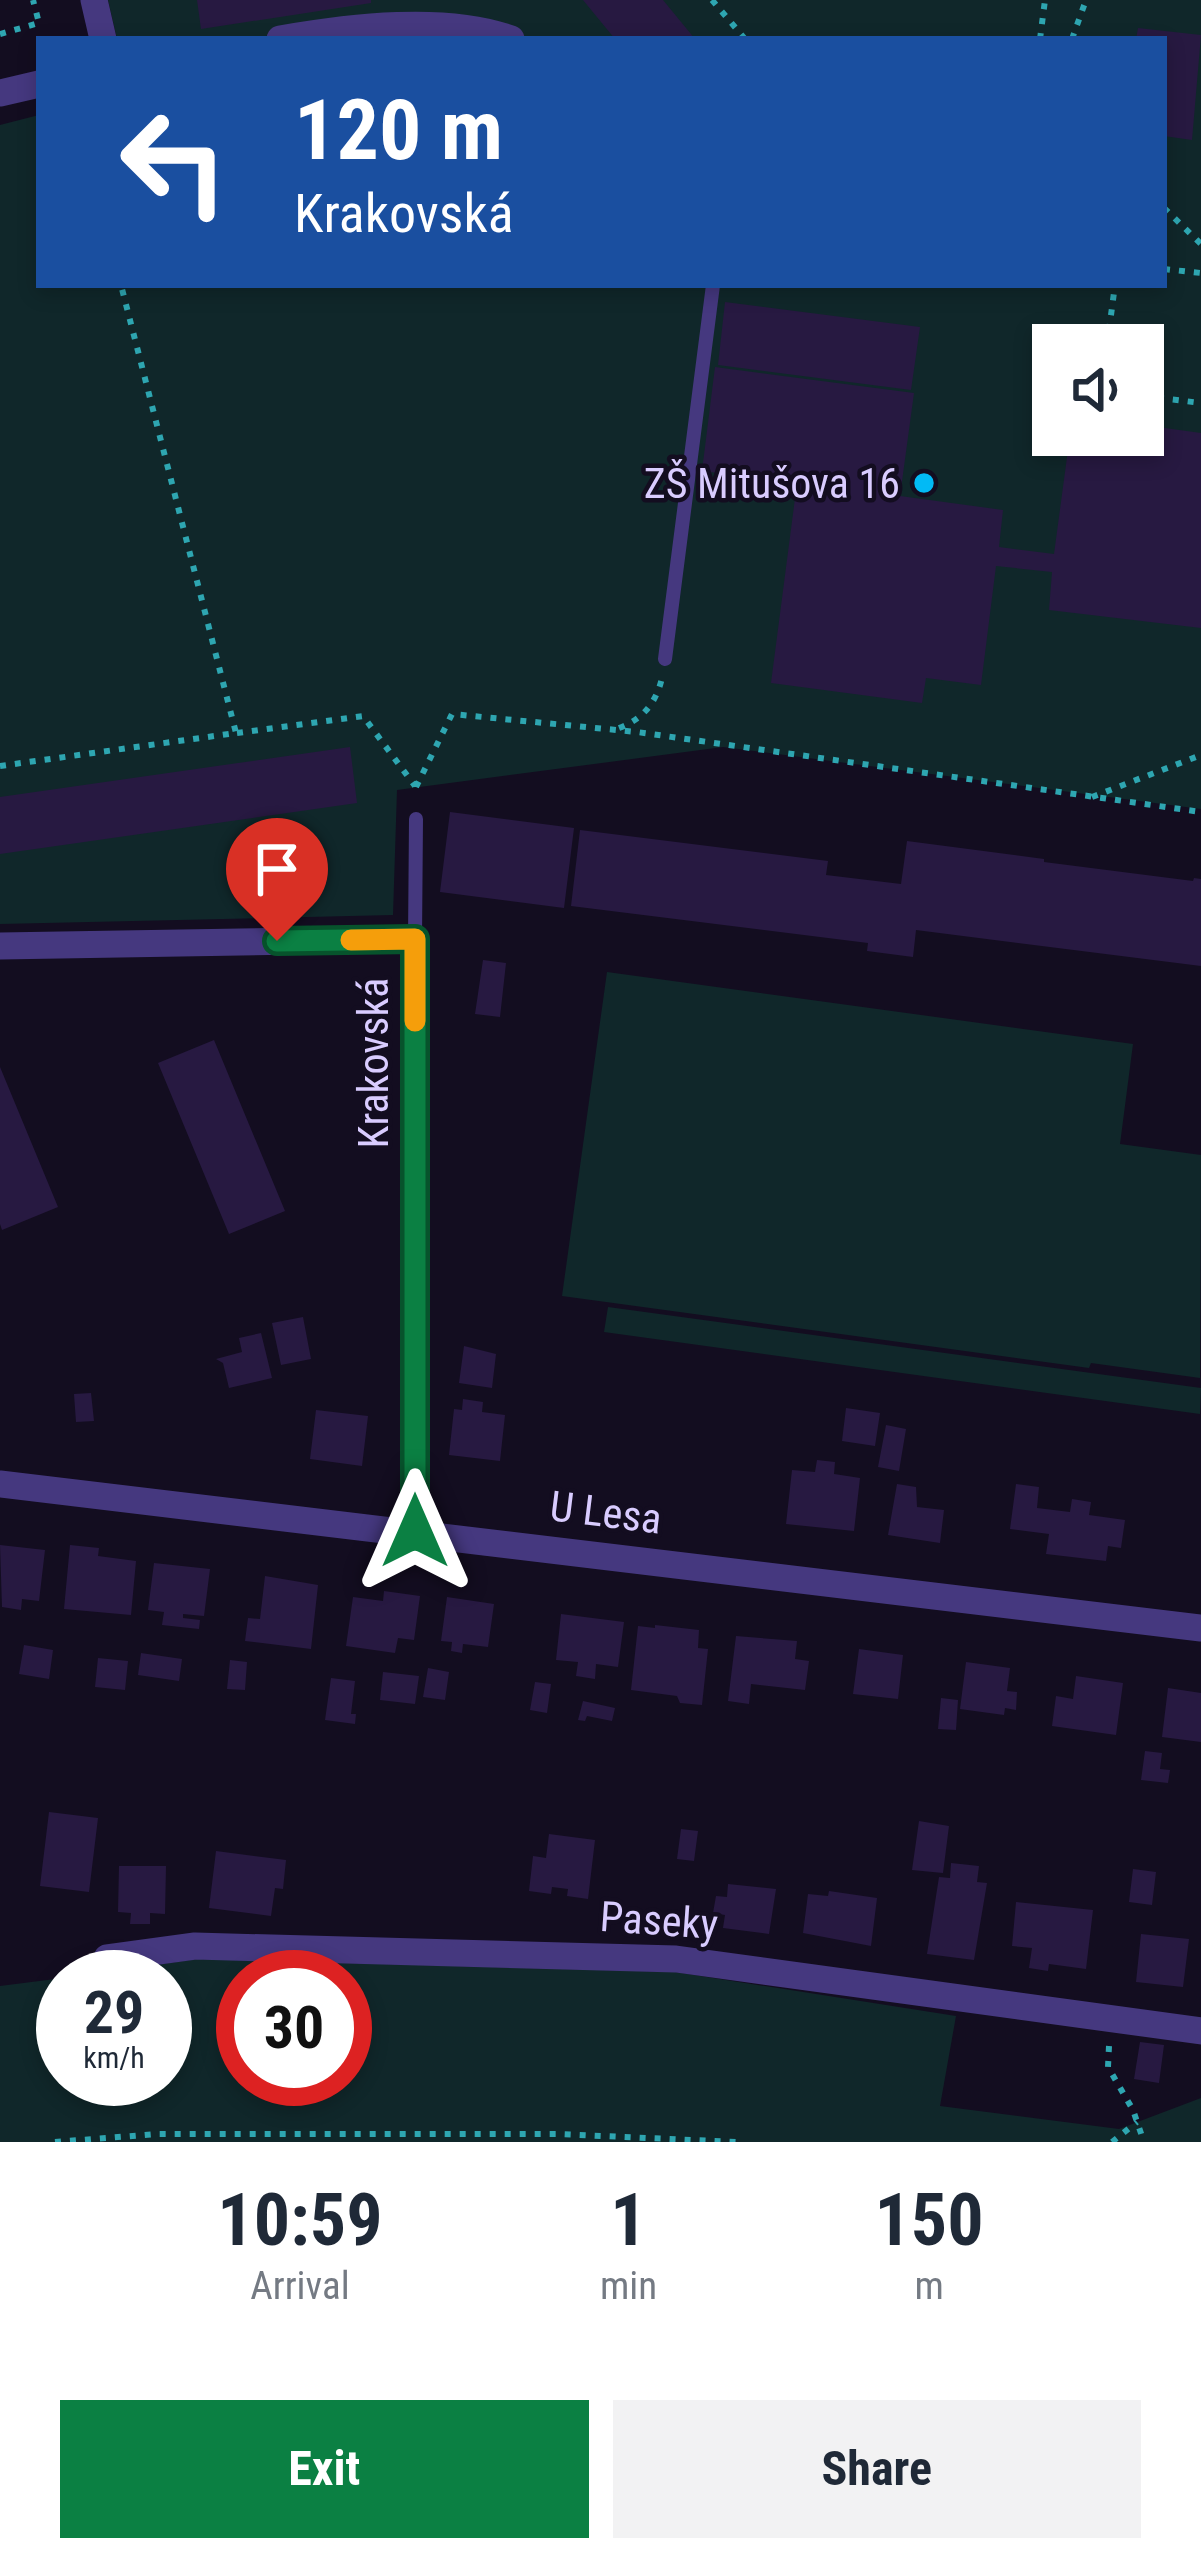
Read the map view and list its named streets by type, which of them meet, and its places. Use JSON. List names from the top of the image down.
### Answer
{
  "streets": {
    "street": ["Krakovská", "U Lesa", "Paseky"]
  },
  "crossings": [
    ["Krakovská", "U Lesa"]
  ],
  "places": ["ZŠ Mitušova 16"],
  "page": {
    "turn": ["120 m", "Krakovská"],
    "speed": "29 km/h",
    "limit": "30",
    "eta": [
      "10:59",
      "Arrival",
      "1",
      "min",
      "150",
      "m"
    ],
    "buttons": ["Exit", "Share"]
  }
}
